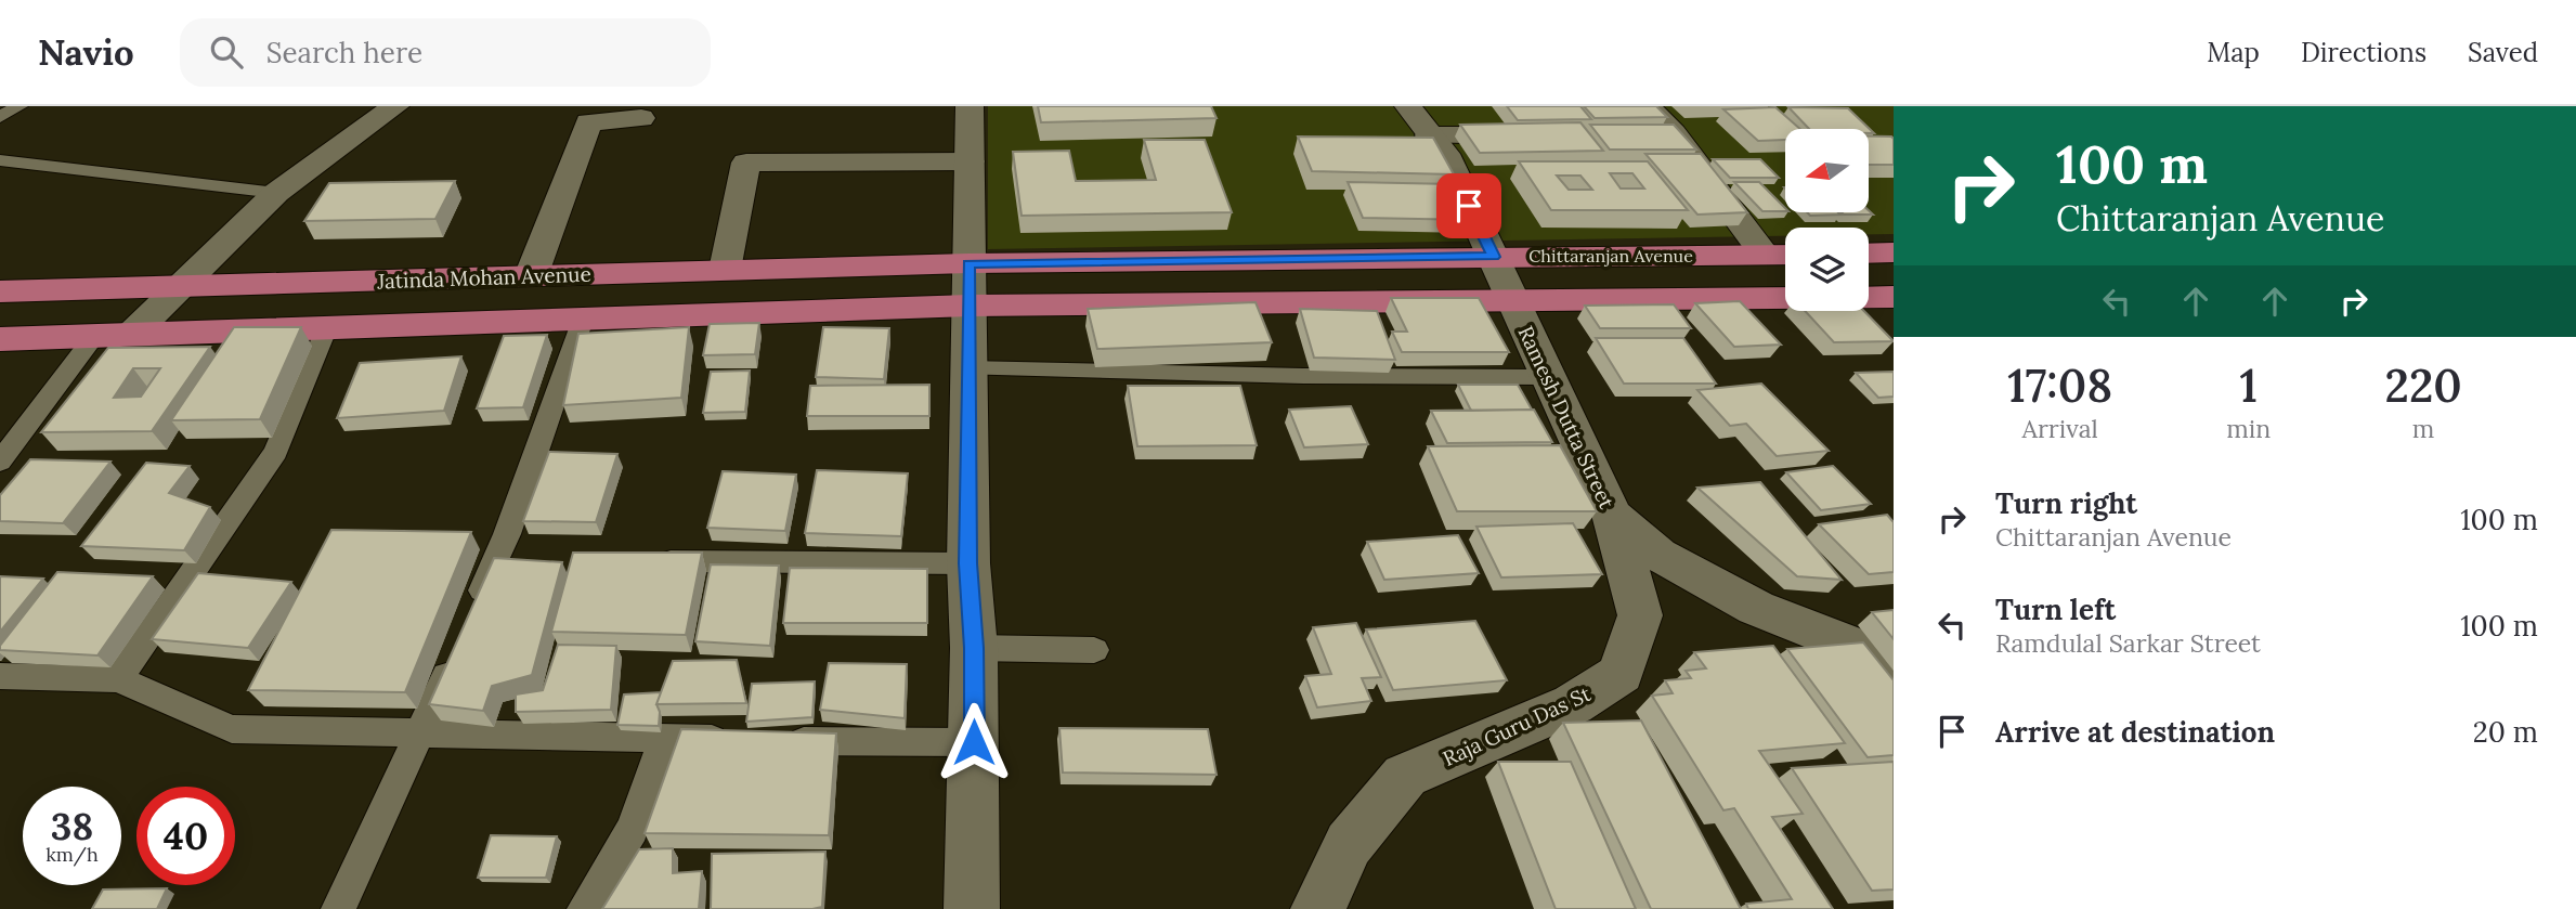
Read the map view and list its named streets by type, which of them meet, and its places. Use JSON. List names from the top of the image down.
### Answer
{
  "streets": {
    "main road": ["Chittaranjan Avenue", "Jatinda Mohan Avenue"],
    "street": ["Ramesh Dutta Street", "Raja Guru Das St"]
  },
  "crossings": [
    ["Chittaranjan Avenue", "Jatinda Mohan Avenue"],
    ["Chittaranjan Avenue", "Ramesh Dutta Street"],
    ["Ramesh Dutta Street", "Raja Guru Das St"]
  ],
  "north": "left",
  "page": {
    "header": "Navio",
    "search": "Search here",
    "nav": ["Map", "Directions", "Saved"],
    "turn": ["100 m", "Chittaranjan Avenue"],
    "eta": [
      "17:08",
      "Arrival",
      "1",
      "min",
      "220",
      "m"
    ],
    "list": [
      {
        "name": "Turn right",
        "note": "Chittaranjan Avenue",
        "value": "100 m"
      },
      {
        "name": "Turn left",
        "note": "Ramdulal Sarkar Street",
        "value": "100 m"
      },
      {
        "name": "Arrive at destination",
        "value": "20 m"
      }
    ],
    "speed": "38 km/h",
    "limit": "40"
  }
}
